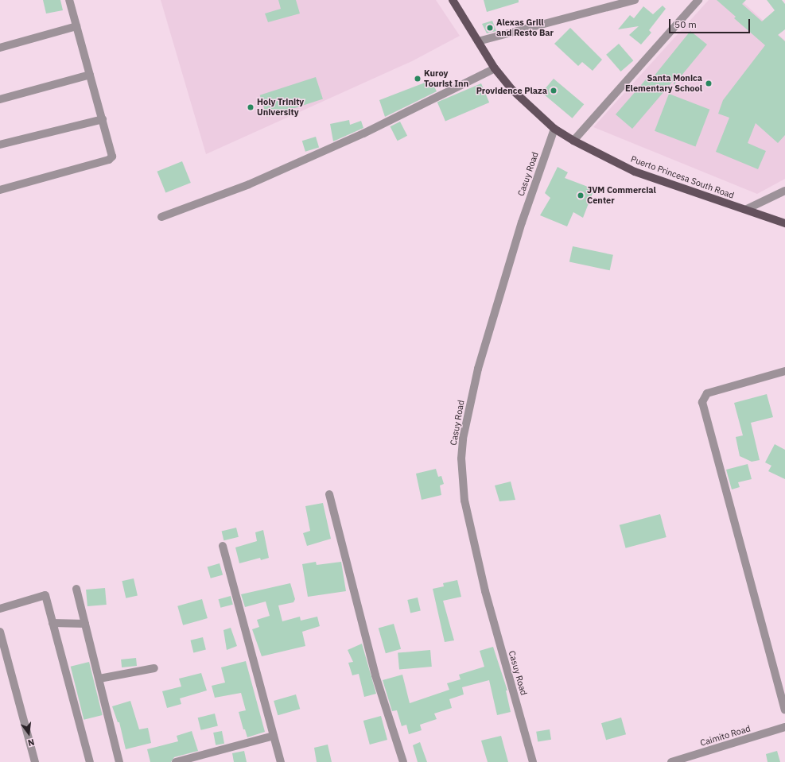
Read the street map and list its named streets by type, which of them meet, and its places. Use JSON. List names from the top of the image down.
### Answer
{
  "streets": {
    "main road": ["Puerto Princesa South Road"],
    "street": ["Casuy Road", "Caimito Road"]
  },
  "crossings": [
    ["Casuy Road", "Puerto Princesa South Road"]
  ],
  "places": [
    "Alexas Grill and Resto Bar",
    "Kuroy Tourist Inn",
    "Santa Monica Elementary School",
    "Providence Plaza",
    "Holy Trinity University",
    "JVM Commercial Center"
  ],
  "scale_bar": "50 m",
  "north": "bottom"
}
